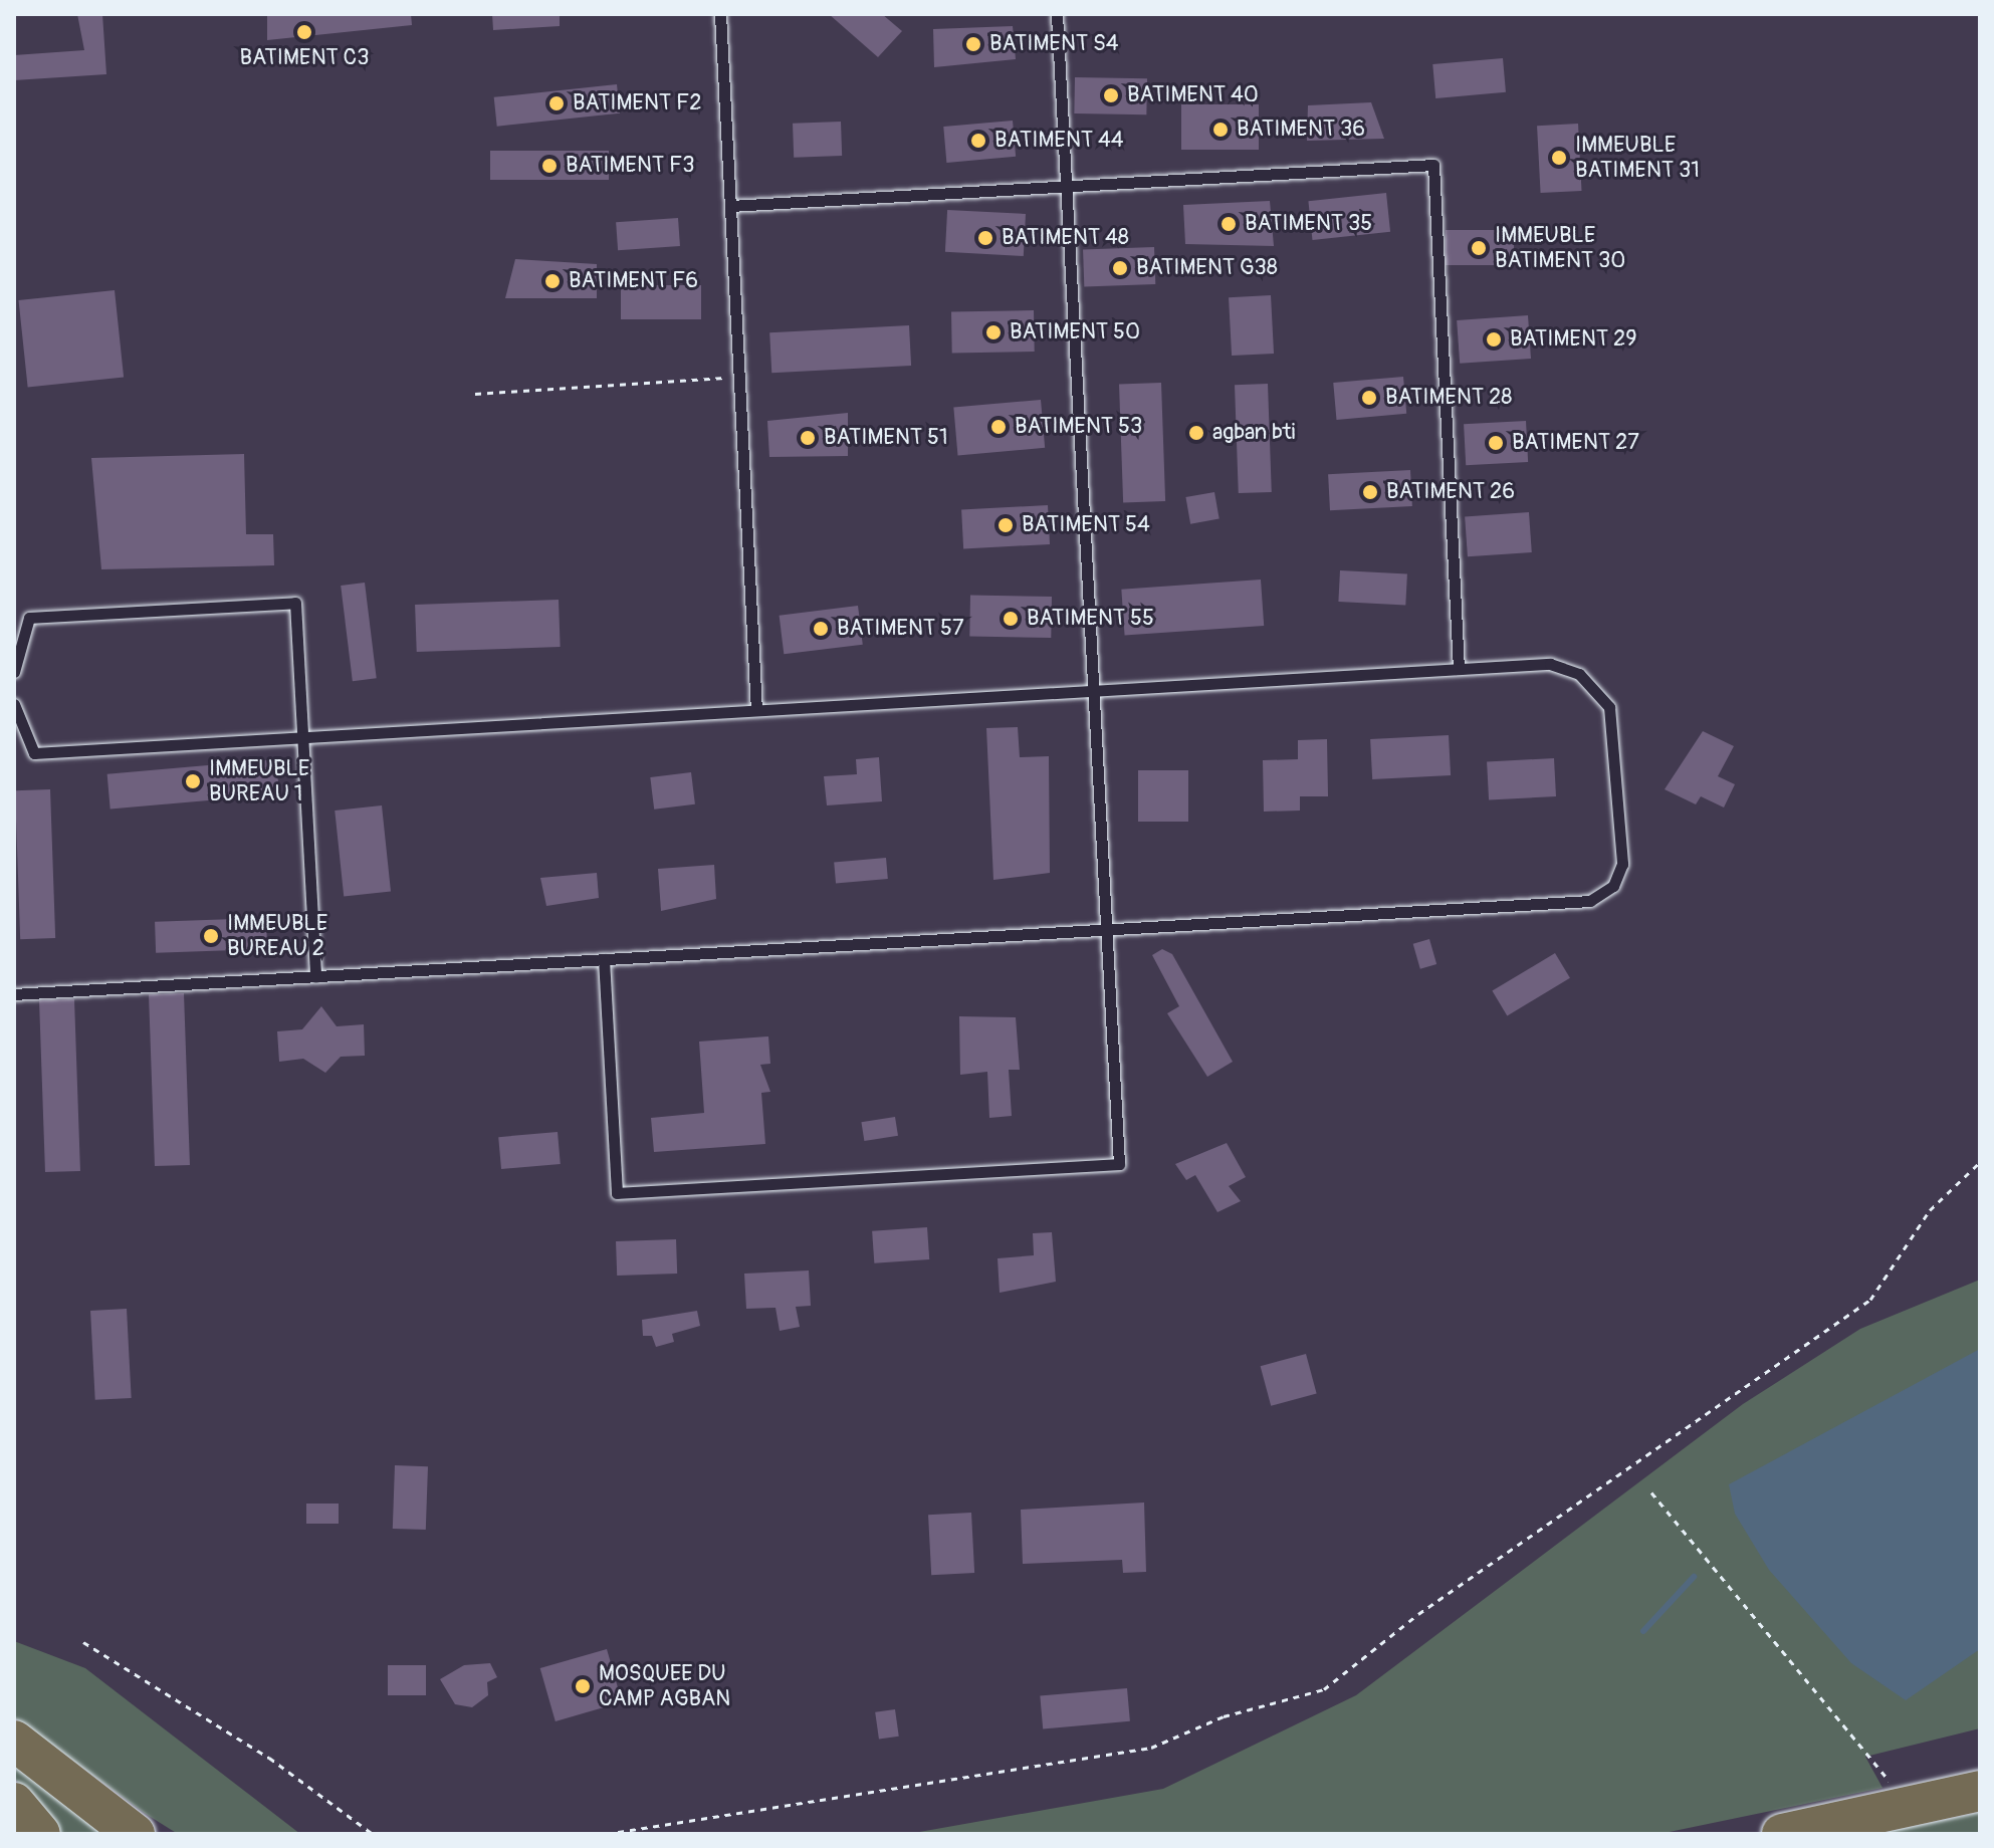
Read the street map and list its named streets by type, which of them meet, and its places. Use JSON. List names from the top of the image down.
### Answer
{
  "places": [
    "BATIMENT C3",
    "BATIMENT S4",
    "BATIMENT 40",
    "BATIMENT F2",
    "BATIMENT 36",
    "BATIMENT 44",
    "IMMEUBLE BATIMENT 31",
    "BATIMENT F3",
    "BATIMENT 35",
    "BATIMENT 48",
    "IMMEUBLE BATIMENT 30",
    "BATIMENT G38",
    "BATIMENT F6",
    "BATIMENT 50",
    "BATIMENT 29",
    "BATIMENT 28",
    "BATIMENT 53",
    "agban bti",
    "BATIMENT 51",
    "BATIMENT 27",
    "BATIMENT 26",
    "BATIMENT 54",
    "BATIMENT 55",
    "BATIMENT 57",
    "IMMEUBLE BUREAU 1",
    "IMMEUBLE BUREAU 2",
    "MOSQUEE DU CAMP AGBAN"
  ]
}
